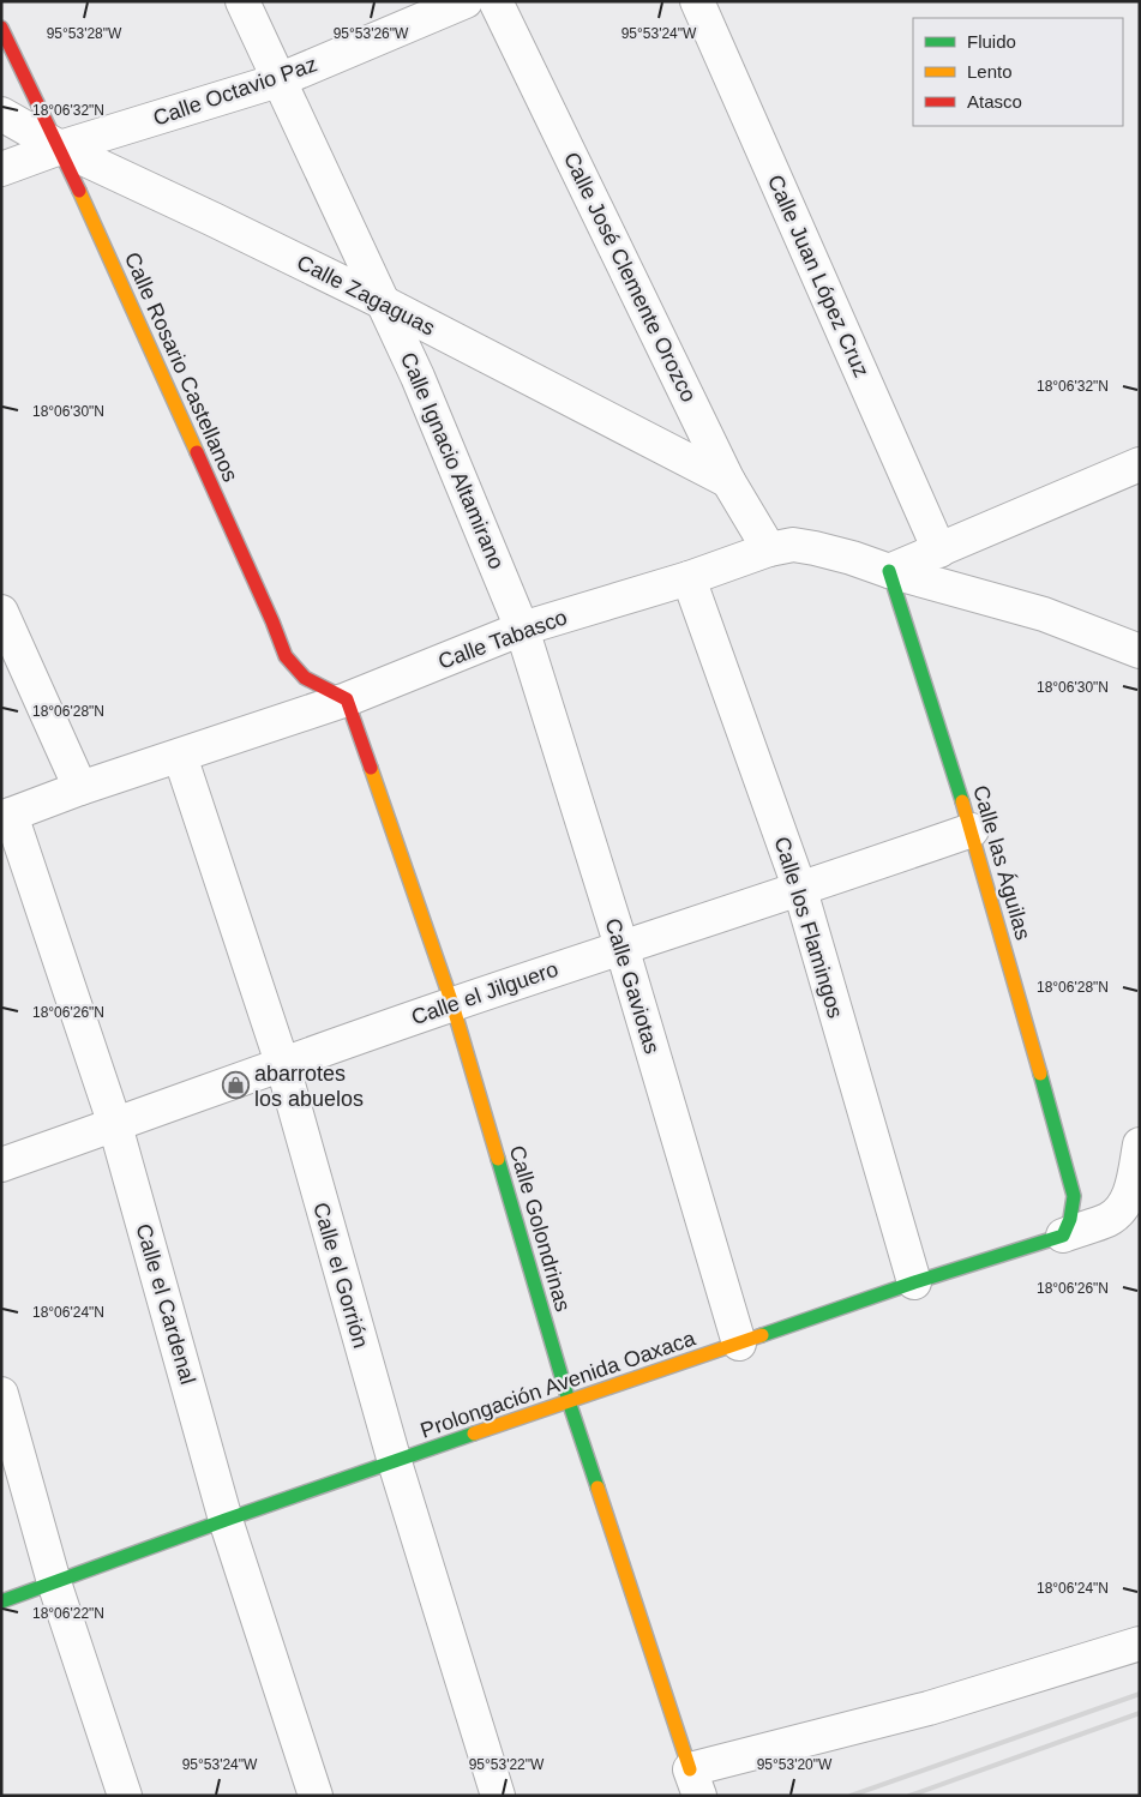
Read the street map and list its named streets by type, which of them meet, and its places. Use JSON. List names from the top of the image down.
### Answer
{
  "streets": {
    "street": [
      "Calle Octavio Paz",
      "Calle Juan López Cruz",
      "Calle José Clemente Orozco",
      "Calle Zagaguas",
      "Calle Rosario Castellanos",
      "Calle Ignacio Altamirano",
      "Calle Tabasco",
      "Calle las Águilas",
      "Calle los Flamingos",
      "Calle Gaviotas",
      "Calle el Jilguero",
      "Calle Golondrinas",
      "Calle el Gorrión",
      "Calle el Cardenal",
      "Prolongación Avenida Oaxaca"
    ]
  },
  "crossings": [
    ["Calle Octavio Paz", "Calle Zagaguas"],
    ["Calle Octavio Paz", "Calle Rosario Castellanos"],
    ["Calle Octavio Paz", "Calle Ignacio Altamirano"],
    ["Calle José Clemente Orozco", "Calle Zagaguas"],
    ["Calle José Clemente Orozco", "Calle Tabasco"],
    ["Calle Zagaguas", "Calle Rosario Castellanos"],
    ["Calle Zagaguas", "Calle Ignacio Altamirano"],
    ["Calle Rosario Castellanos", "Calle Tabasco"],
    ["Calle Rosario Castellanos", "Calle Golondrinas"],
    ["Calle Ignacio Altamirano", "Calle Tabasco"],
    ["Calle Ignacio Altamirano", "Calle Gaviotas"],
    ["Calle Tabasco", "Calle las Águilas"],
    ["Calle Tabasco", "Calle los Flamingos"],
    ["Calle Tabasco", "Calle Gaviotas"],
    ["Calle Tabasco", "Calle Golondrinas"],
    ["Calle Tabasco", "Calle el Gorrión"],
    ["Calle Tabasco", "Calle el Cardenal"],
    ["Calle las Águilas", "Calle el Jilguero"],
    ["Calle las Águilas", "Prolongación Avenida Oaxaca"],
    ["Calle los Flamingos", "Calle el Jilguero"],
    ["Calle los Flamingos", "Prolongación Avenida Oaxaca"],
    ["Calle Gaviotas", "Calle el Jilguero"],
    ["Calle Gaviotas", "Prolongación Avenida Oaxaca"],
    ["Calle el Jilguero", "Calle Golondrinas"],
    ["Calle el Jilguero", "Calle el Gorrión"],
    ["Calle el Jilguero", "Calle el Cardenal"],
    ["Calle Golondrinas", "Prolongación Avenida Oaxaca"],
    ["Calle el Gorrión", "Prolongación Avenida Oaxaca"],
    ["Calle el Cardenal", "Prolongación Avenida Oaxaca"]
  ],
  "places": {
    "shop": ["abarrotes los abuelos"]
  },
  "legend": ["Fluido", "Lento", "Atasco"],
  "coordinates": [
    "95°53'28\"W",
    "95°53'26\"W",
    "95°53'24\"W",
    "18°06'32\"N",
    "18°06'30\"N",
    "18°06'28\"N",
    "18°06'26\"N",
    "18°06'24\"N",
    "18°06'22\"N",
    "95°53'22\"W",
    "95°53'20\"W"
  ]
}
